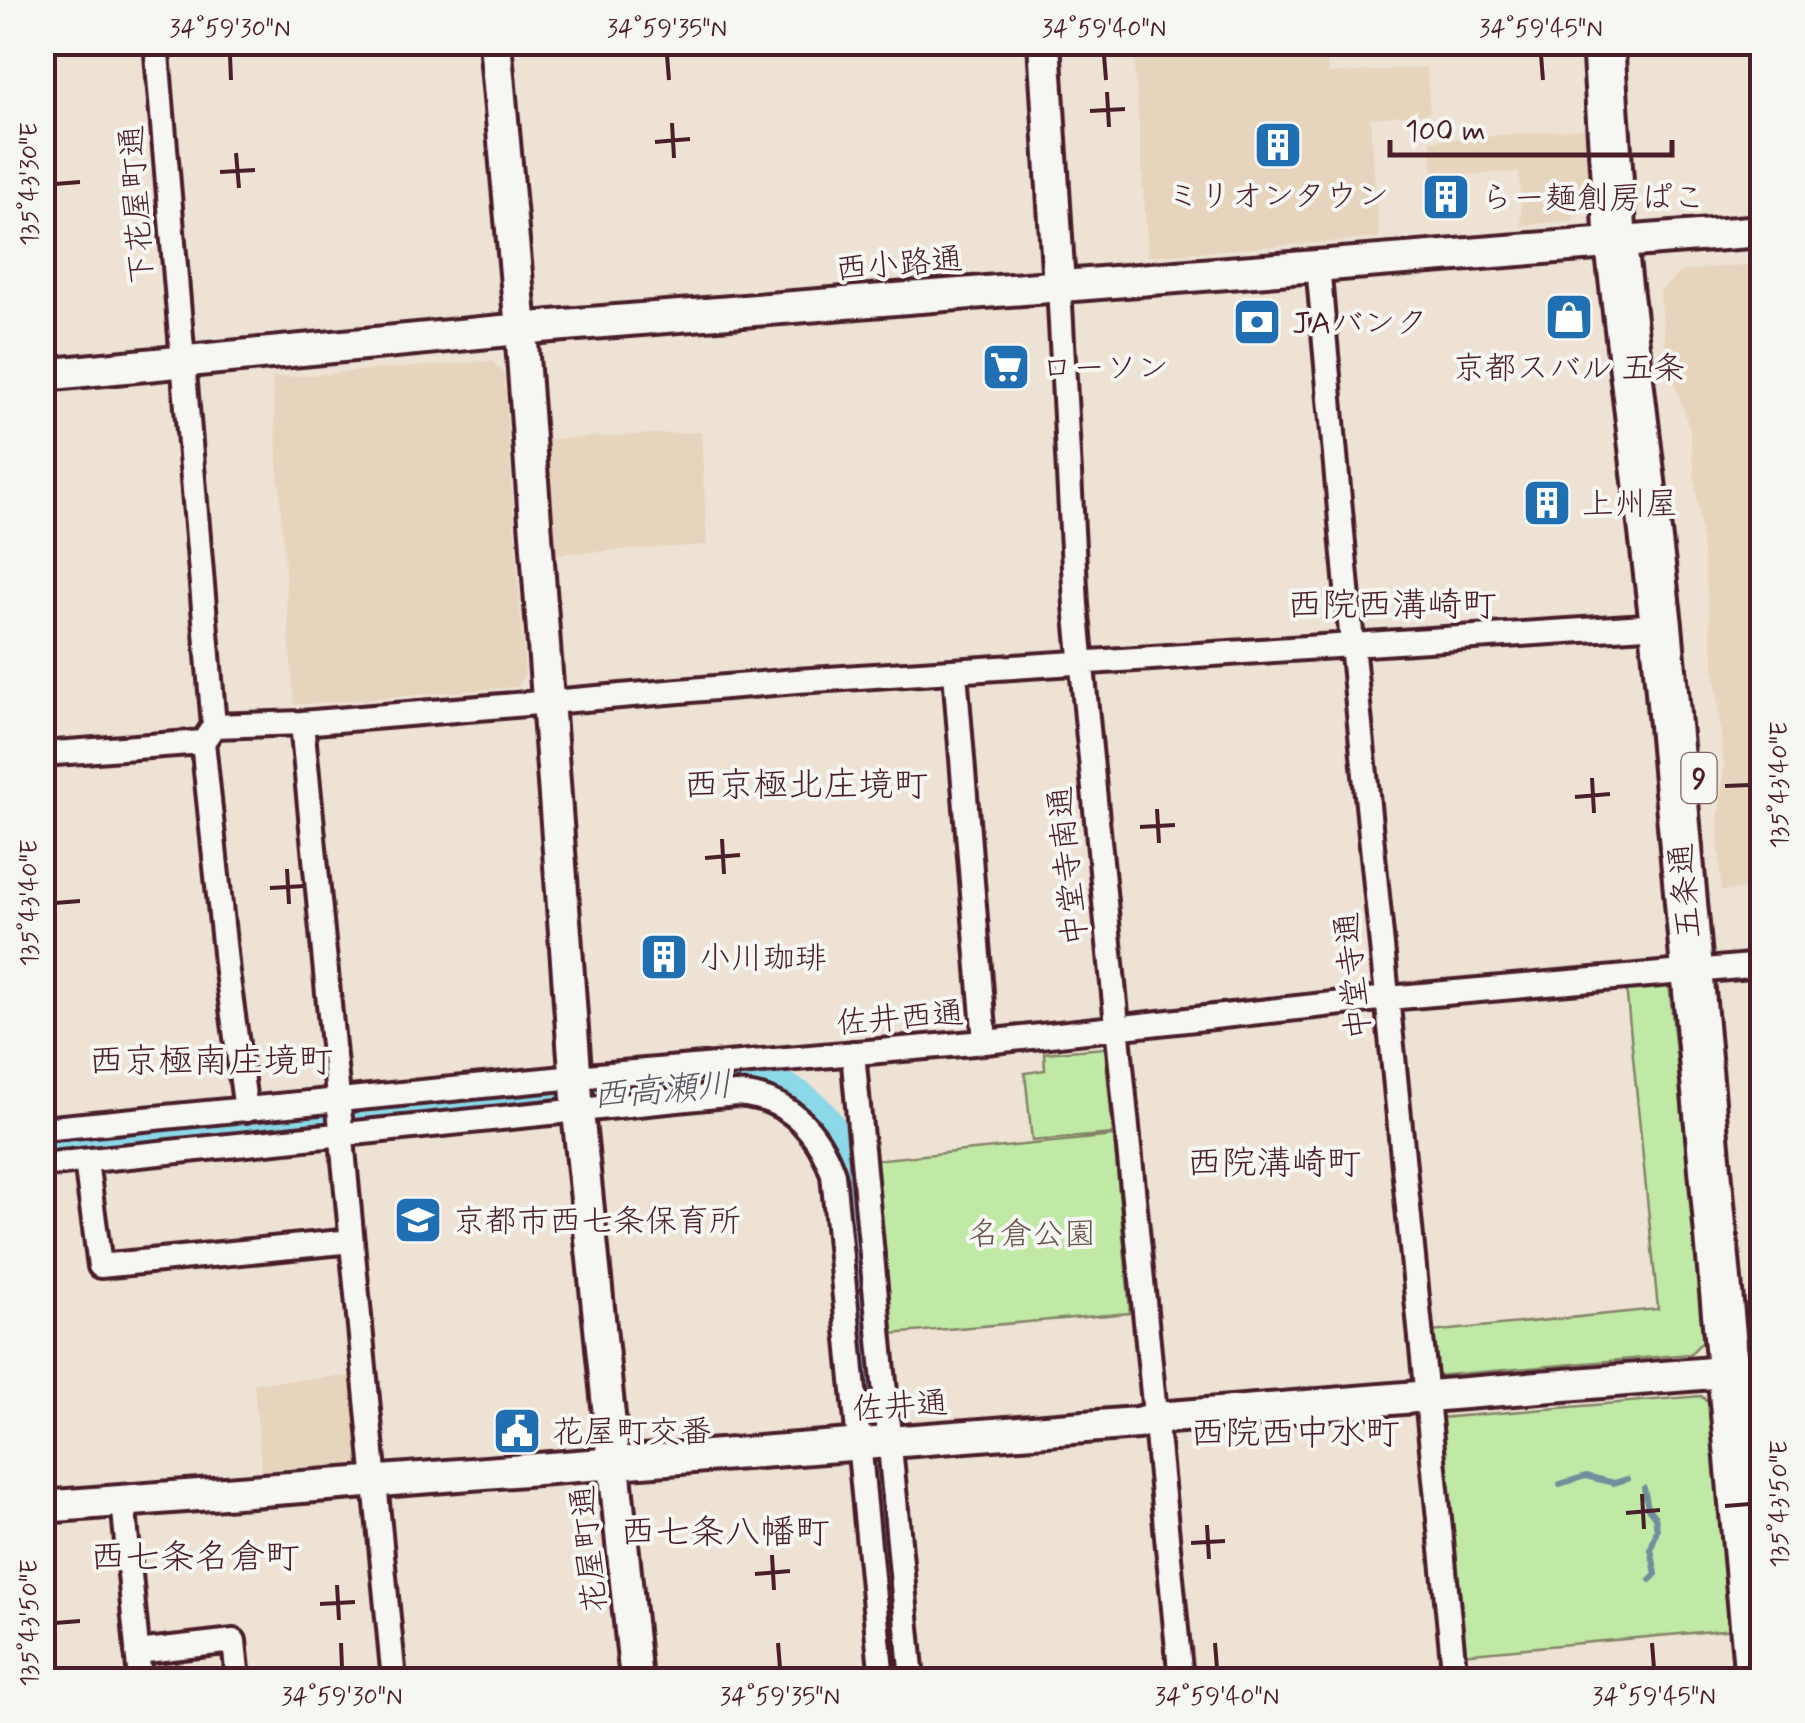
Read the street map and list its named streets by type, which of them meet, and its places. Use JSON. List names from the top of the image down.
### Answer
{
  "streets": {
    "highway": ["9", "五条通"],
    "street": [
      "下花屋町通",
      "西小路通",
      "中堂寺南通",
      "中堂寺通",
      "佐井西通",
      "佐井通",
      "花屋町通"
    ]
  },
  "crossings": [
    ["下花屋町通", "西小路通"],
    ["下花屋町通", "佐井西通"],
    ["西小路通", "中堂寺南通"],
    ["西小路通", "五条通"],
    ["西小路通", "中堂寺通"],
    ["西小路通", "花屋町通"],
    ["中堂寺南通", "佐井西通"],
    ["中堂寺南通", "佐井通"],
    ["五条通", "佐井西通"],
    ["五条通", "佐井通"],
    ["中堂寺通", "佐井西通"],
    ["中堂寺通", "佐井通"],
    ["佐井西通", "花屋町通"],
    ["佐井通", "花屋町通"]
  ],
  "districts": [
    "西院西溝崎町",
    "西京極北庄境町",
    "西京極南庄境町",
    "西院溝崎町",
    "西院西中水町",
    "西七条八幡町",
    "西七条名倉町"
  ],
  "water": ["西高瀬川"],
  "parks": ["名倉公園"],
  "places": {
    "building": [
      "ミリオンタウン",
      "らー麺創房ぱこ",
      "上州屋",
      "小川珈琲"
    ],
    "shop": ["京都スバル 五条"],
    "bank": ["JAバンク"],
    "supermarket": ["ローソン"],
    "school or university": ["京都市西七条保育所"],
    "public building": ["花屋町交番"]
  },
  "scale_bar": "100 m",
  "coordinates": [
    "34°59'30\"N",
    "34°59'35\"N",
    "34°59'40\"N",
    "34°59'45\"N",
    "135°43'30\"E",
    "135°43'40\"E",
    "135°43'50\"E"
  ]
}
